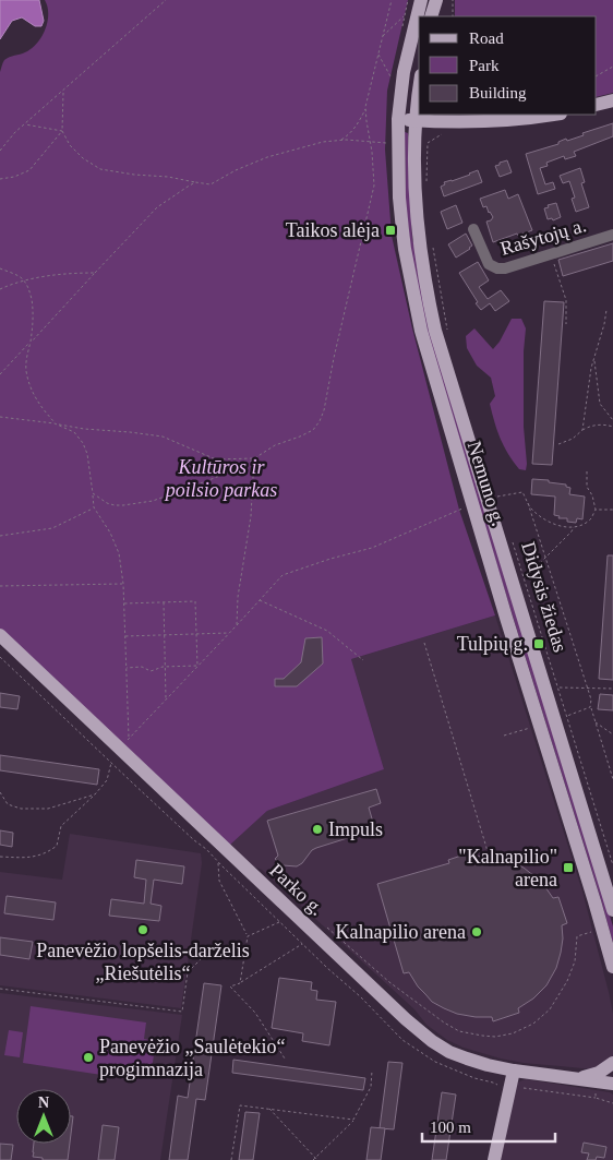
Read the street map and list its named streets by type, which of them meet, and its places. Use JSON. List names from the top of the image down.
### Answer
{
  "streets": {
    "main road": ["Nemuno g.", "Parko g."],
    "street": ["Rašytojų a."],
    "path": ["Didysis žiedas"]
  },
  "parks": ["Kultūros ir poilsio parkas"],
  "places": {
    "transit": ["Taikos alėja", "Tulpių g.", "\"Kalnapilio\" arena"],
    "other": [
      "Impuls",
      "Panevėžio lopšelis-darželis „Riešutėlis“",
      "Kalnapilio arena",
      "Panevėžio „Saulėtekio“ progimnazija"
    ]
  },
  "legend": ["Road", "Park", "Building"],
  "scale_bar": "100 m",
  "north": "top"
}
